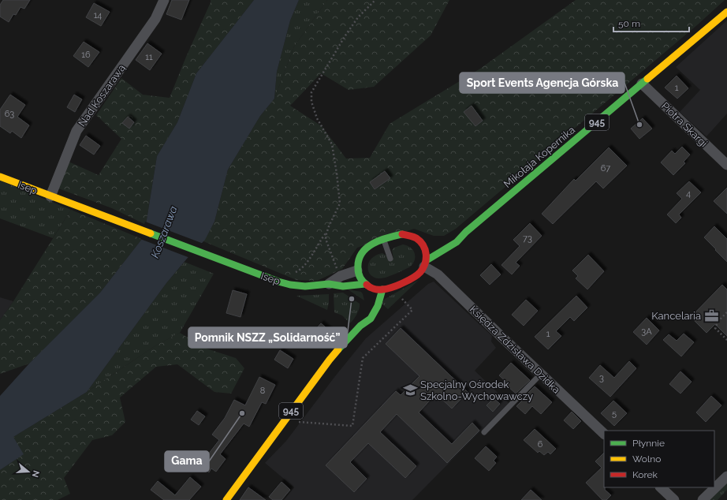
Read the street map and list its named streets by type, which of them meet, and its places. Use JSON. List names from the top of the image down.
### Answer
{
  "streets": {
    "main road": ["945", "Mikołaja Kopernika", "Isep"],
    "street": ["Nad Koszarawą", "Piotra Skargi", "Księdza Zdzisława Dzidka"]
  },
  "crossings": [
    ["Nad Koszarawą", "Isep"],
    ["945", "Mikołaja Kopernika"],
    ["945", "Isep"],
    ["945", "Księdza Zdzisława Dzidka"],
    ["Piotra Skargi", "Mikołaja Kopernika"],
    ["Mikołaja Kopernika", "Isep"],
    ["Mikołaja Kopernika", "Księdza Zdzisława Dzidka"],
    ["Isep", "Księdza Zdzisława Dzidka"]
  ],
  "water": ["Koszarawa"],
  "places": {
    "other": ["Sport Events Agencja Górska", "Pomnik NSZZ „Solidarność”", "Gama"],
    "office": ["Kancelaria"],
    "school or university": ["Specjalny Ośrodek Szkolno-Wychowawczy"]
  },
  "house_numbers": [
    "14",
    "16",
    "11",
    "1",
    "63",
    "67",
    "4",
    "73",
    "3A",
    "1",
    "3",
    "8",
    "5",
    "6"
  ],
  "legend": ["Płynnie", "Wolno", "Korek"],
  "scale_bar": "50 m",
  "north": "right"
}
